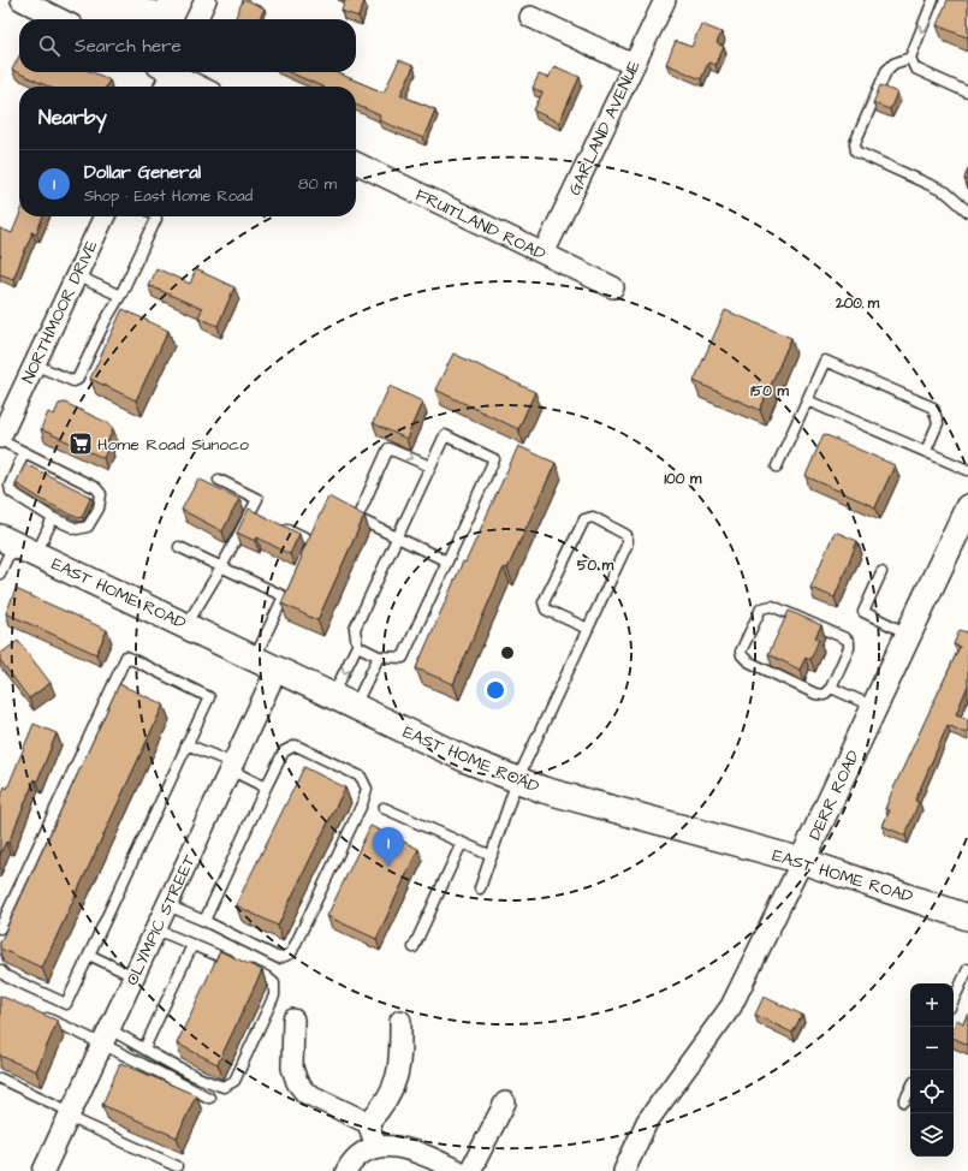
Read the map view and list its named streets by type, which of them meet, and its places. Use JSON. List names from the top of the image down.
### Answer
{
  "streets": {
    "street": [
      "GARLAND AVENUE",
      "FRUITLAND ROAD",
      "NORTHMOOR DRIVE",
      "EAST HOME ROAD",
      "DERR ROAD",
      "OLYMPIC STREET"
    ]
  },
  "crossings": [
    ["GARLAND AVENUE", "FRUITLAND ROAD"],
    ["EAST HOME ROAD", "DERR ROAD"],
    ["EAST HOME ROAD", "OLYMPIC STREET"]
  ],
  "places": {
    "supermarket": ["Home Road Sunoco"]
  },
  "page": {
    "search": "Search here",
    "heading": "Nearby",
    "list": [
      {
        "mark": "1",
        "name": "Dollar General",
        "note": "Shop · East Home Road",
        "value": "80 m"
      }
    ],
    "pins": "1",
    "map_buttons": ["+", "−"]
  },
  "rings": [
    "200 m",
    "150 m",
    "100 m",
    "50 m"
  ]
}
